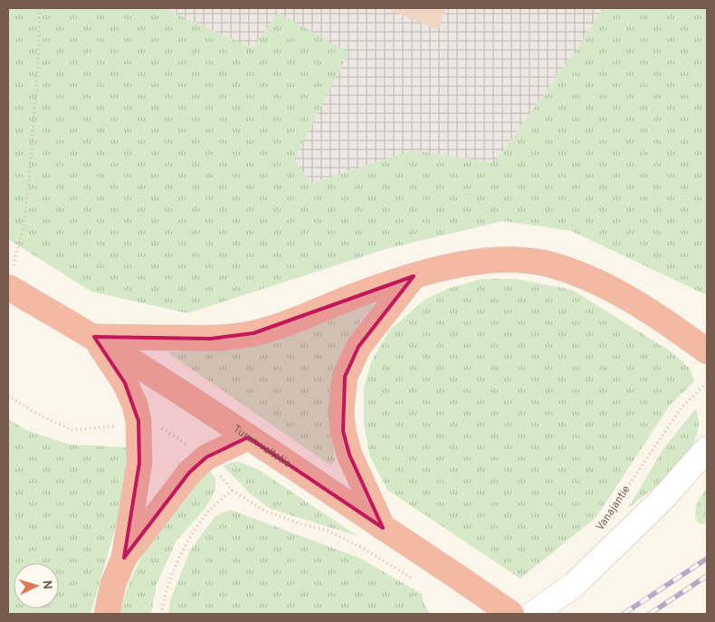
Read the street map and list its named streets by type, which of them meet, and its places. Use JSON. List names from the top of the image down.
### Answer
{
  "streets": {
    "highway": ["Turun valtatie"],
    "street": ["Vanajantie"]
  },
  "north": "right"
}
